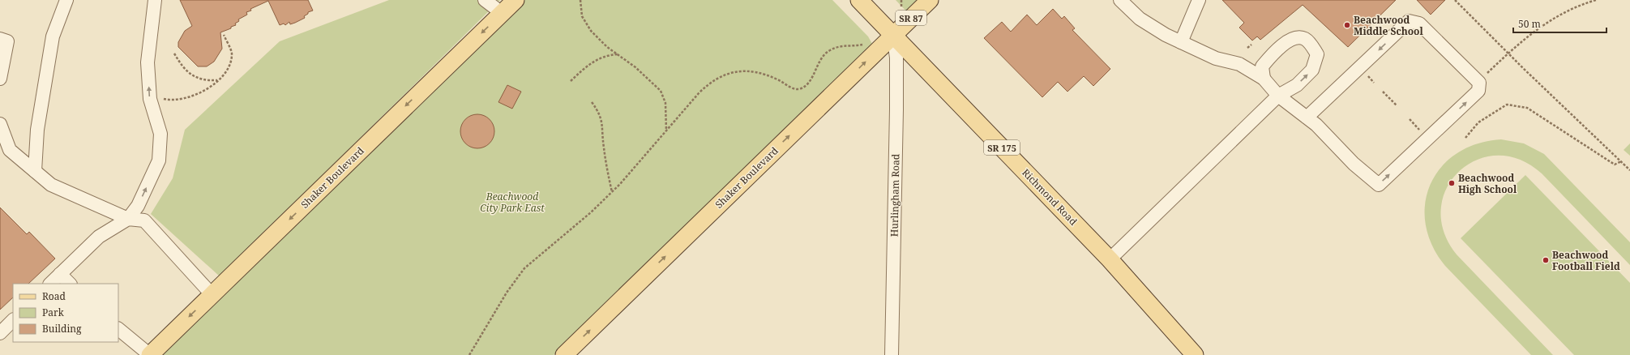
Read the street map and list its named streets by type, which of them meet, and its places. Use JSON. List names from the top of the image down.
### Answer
{
  "streets": {
    "main road": [
      "SR 87",
      "SR 175",
      "Shaker Boulevard",
      "Richmond Road"
    ],
    "street": ["Hurlingham Road"]
  },
  "crossings": [
    ["Shaker Boulevard", "Hurlingham Road"],
    ["Shaker Boulevard", "Richmond Road"],
    ["Hurlingham Road", "Richmond Road"]
  ],
  "parks": ["Beachwood City Park East"],
  "places": ["Beachwood Middle School", "Beachwood High School", "Beachwood Football Field"],
  "legend": ["Road", "Park", "Building"],
  "scale_bar": "50 m"
}
